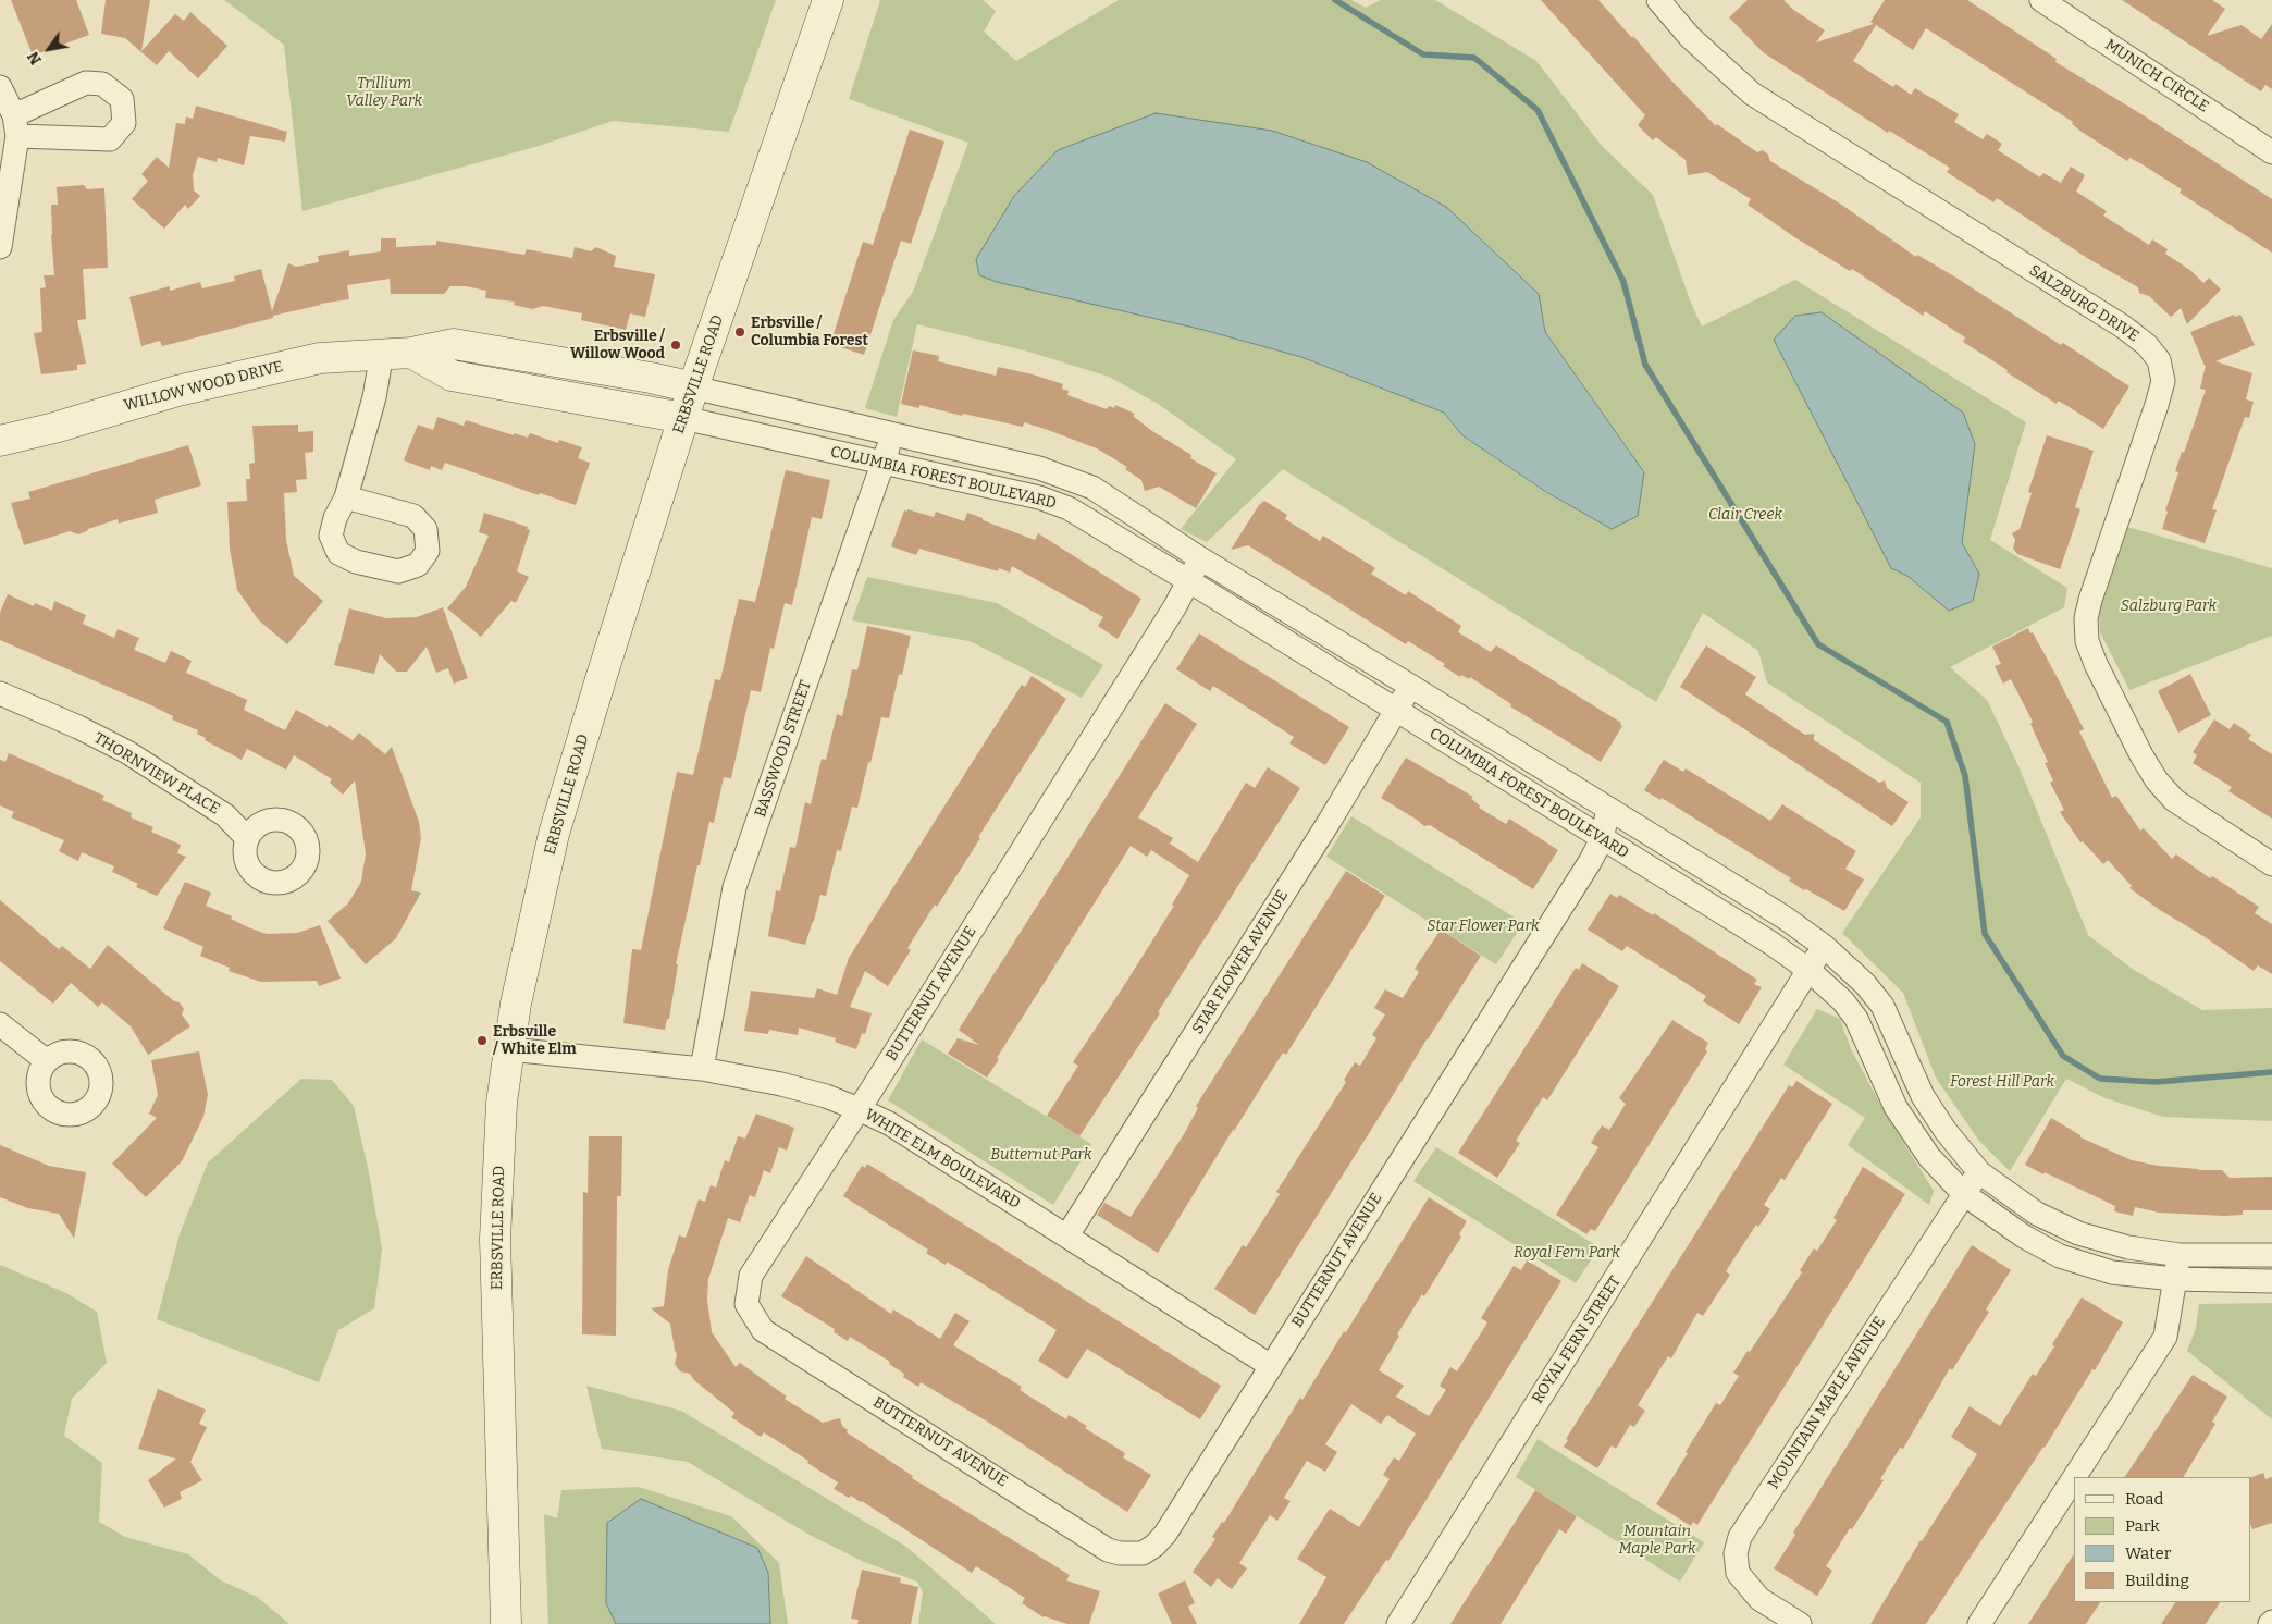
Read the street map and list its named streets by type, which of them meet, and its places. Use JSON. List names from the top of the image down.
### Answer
{
  "streets": {
    "main road": ["ERBSVILLE ROAD", "WILLOW WOOD DRIVE"],
    "street": [
      "MUNICH CIRCLE",
      "SALZBURG DRIVE",
      "COLUMBIA FOREST BOULEVARD",
      "BASSWOOD STREET",
      "THORNVIEW PLACE",
      "STAR FLOWER AVENUE",
      "BUTTERNUT AVENUE",
      "WHITE ELM BOULEVARD",
      "ROYAL FERN STREET",
      "MOUNTAIN MAPLE AVENUE"
    ]
  },
  "crossings": [
    ["ERBSVILLE ROAD", "WILLOW WOOD DRIVE"],
    ["ERBSVILLE ROAD", "COLUMBIA FOREST BOULEVARD"],
    ["ERBSVILLE ROAD", "WHITE ELM BOULEVARD"],
    ["WILLOW WOOD DRIVE", "COLUMBIA FOREST BOULEVARD"],
    ["COLUMBIA FOREST BOULEVARD", "BASSWOOD STREET"],
    ["COLUMBIA FOREST BOULEVARD", "STAR FLOWER AVENUE"],
    ["COLUMBIA FOREST BOULEVARD", "BUTTERNUT AVENUE"],
    ["COLUMBIA FOREST BOULEVARD", "ROYAL FERN STREET"],
    ["COLUMBIA FOREST BOULEVARD", "MOUNTAIN MAPLE AVENUE"],
    ["BASSWOOD STREET", "WHITE ELM BOULEVARD"],
    ["STAR FLOWER AVENUE", "WHITE ELM BOULEVARD"],
    ["BUTTERNUT AVENUE", "WHITE ELM BOULEVARD"]
  ],
  "parks": [
    "Trillium Valley Park",
    "Clair Creek",
    "Salzburg Park",
    "Star Flower Park",
    "Forest Hill Park",
    "Butternut Park",
    "Royal Fern Park",
    "Mountain Maple Park"
  ],
  "places": ["Erbsville / Columbia Forest", "Erbsville / Willow Wood", "Erbsville / White Elm"],
  "legend": [
    "Road",
    "Park",
    "Water",
    "Building"
  ],
  "north": "bottom left"
}
